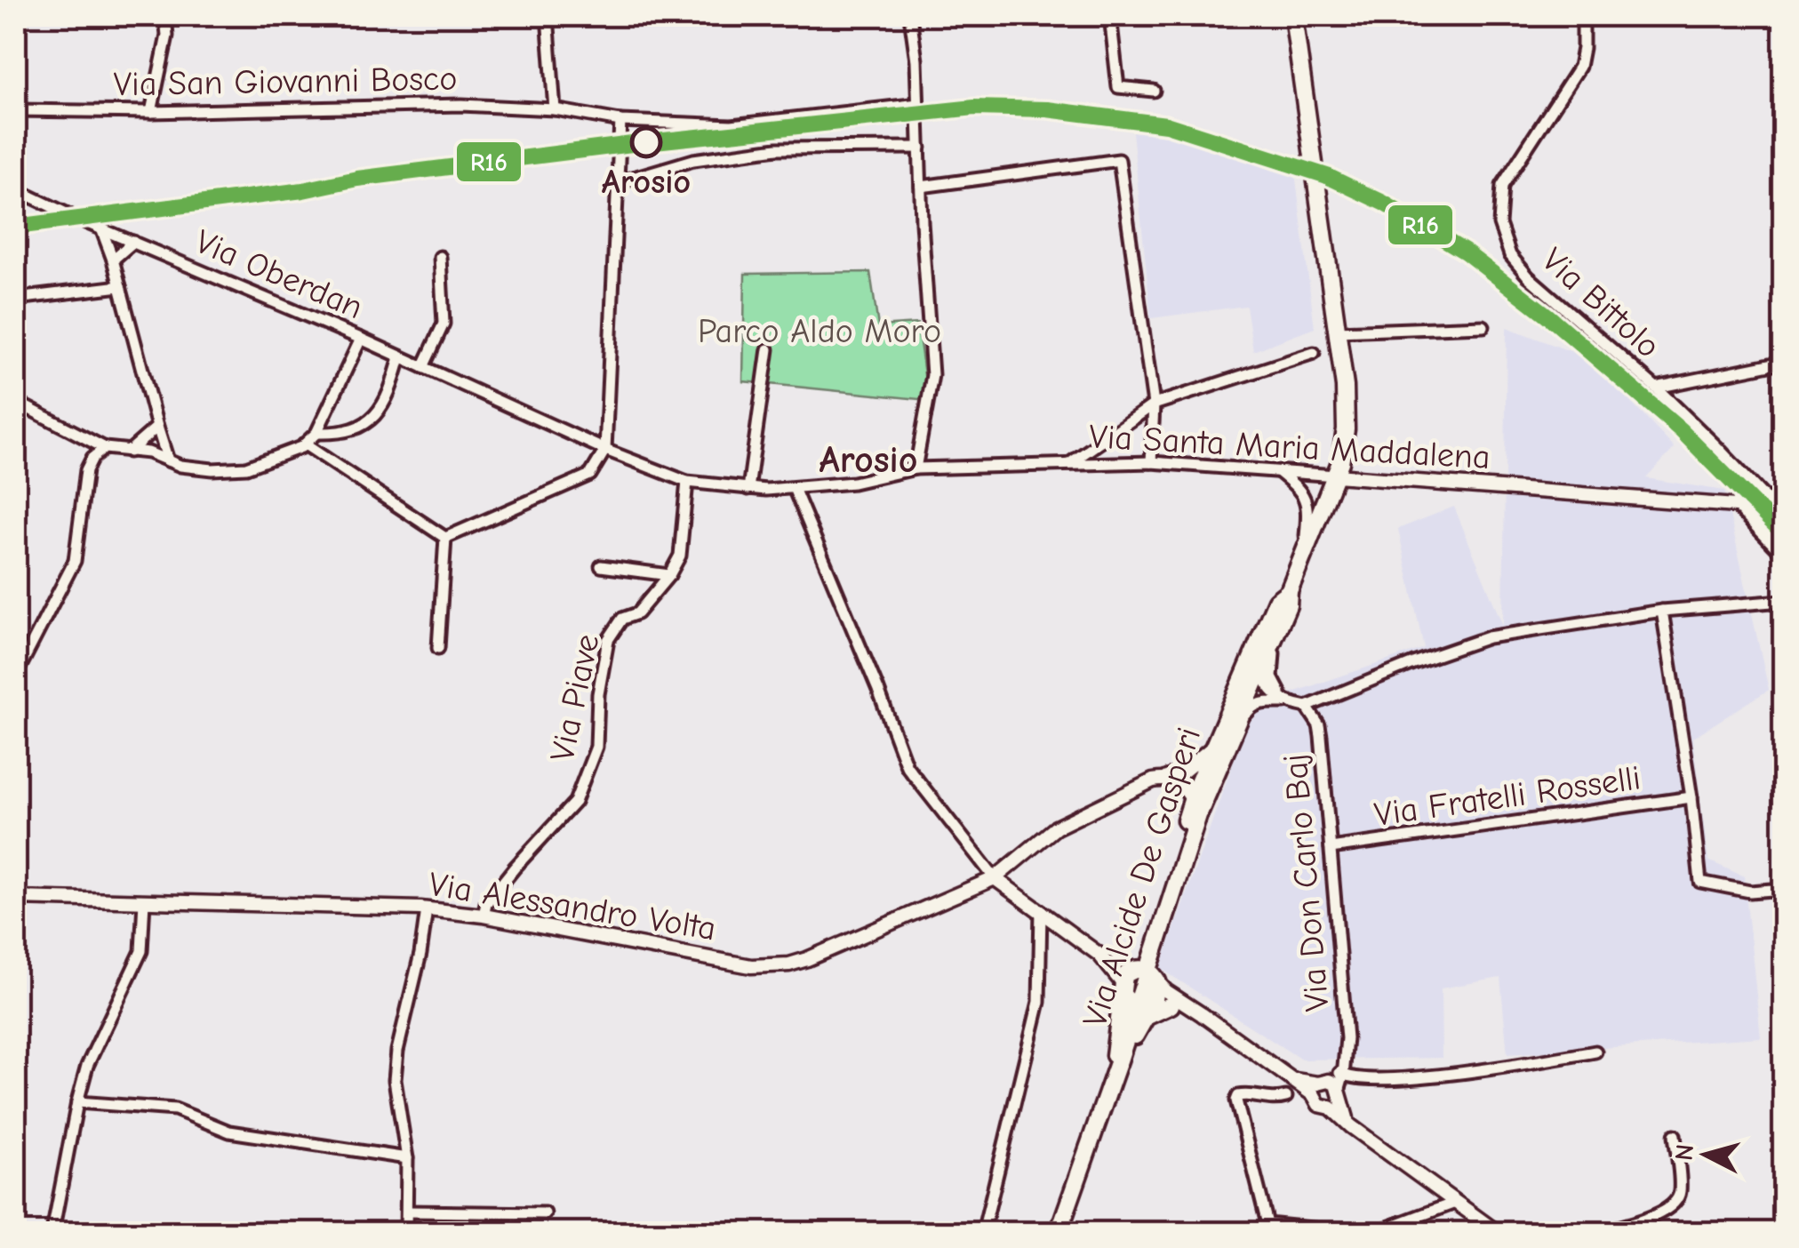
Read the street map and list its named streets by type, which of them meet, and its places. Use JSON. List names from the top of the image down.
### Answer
{
  "streets": {
    "main road": ["Via Alcide De Gasperi"],
    "street": [
      "Via San Giovanni Bosco",
      "Via Oberdan",
      "Via Bittolo",
      "Via Santa Maria Maddalena",
      "Via Piave",
      "Via Fratelli Rosselli",
      "Via Don Carlo Baj",
      "Via Alessandro Volta"
    ]
  },
  "crossings": [
    ["Via Oberdan", "Via Santa Maria Maddalena"],
    ["Via Oberdan", "Via Piave"],
    ["Via Bittolo", "Via Santa Maria Maddalena"],
    ["Via Santa Maria Maddalena", "Via Piave"],
    ["Via Santa Maria Maddalena", "Via Alcide De Gasperi"],
    ["Via Piave", "Via Alessandro Volta"],
    ["Via Fratelli Rosselli", "Via Don Carlo Baj"],
    ["Via Alcide De Gasperi", "Via Alessandro Volta"]
  ],
  "districts": ["Arosio"],
  "parks": ["Parco Aldo Moro"],
  "places": ["Arosio"],
  "lines": ["transit line R16"],
  "north": "left"
}
